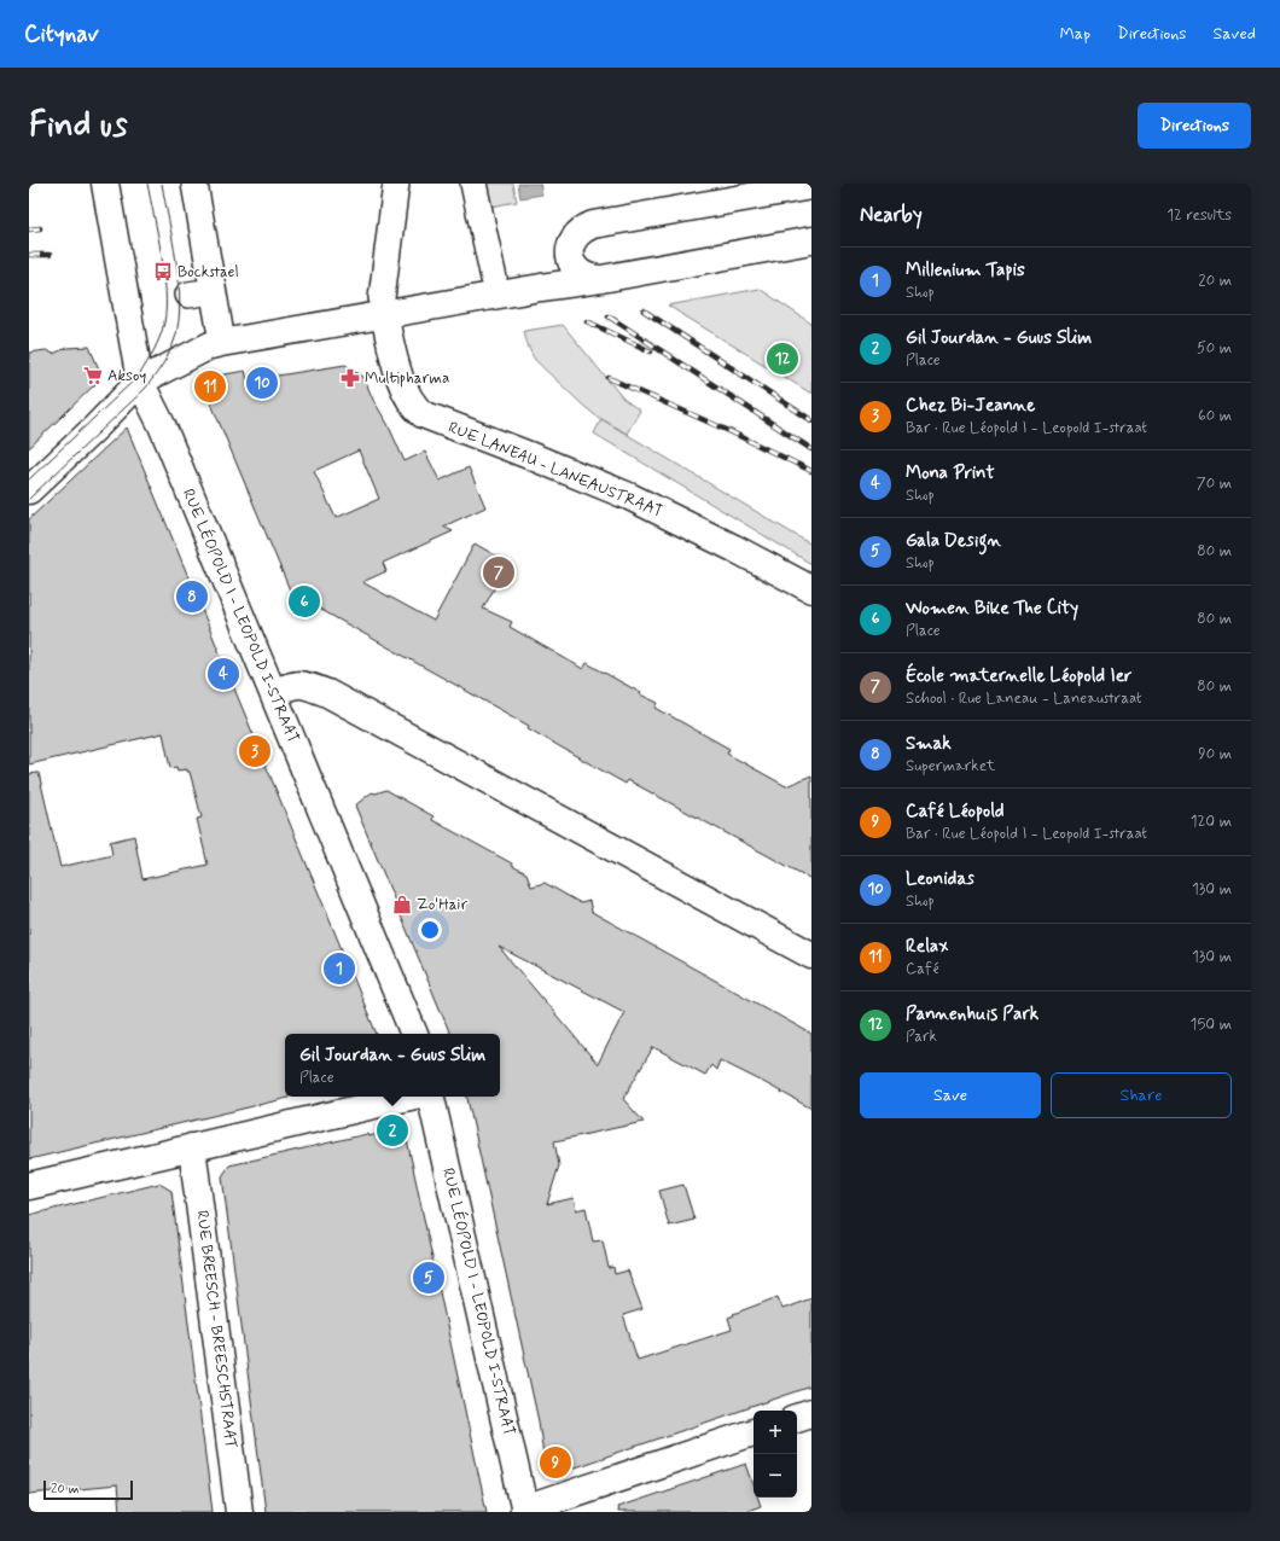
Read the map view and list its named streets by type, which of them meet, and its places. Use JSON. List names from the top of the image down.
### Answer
{
  "streets": {
    "street": ["RUE LANEAU - LANEAUSTRAAT", "RUE LÉOPOLD I - LEOPOLD I-STRAAT", "RUE BREESCH - BREESCHSTRAAT"]
  },
  "places": {
    "bus stop": ["Bockstael"],
    "supermarket": ["Aksoy"],
    "pharmacy": ["Multipharma"],
    "shop": ["Zo'Hair"]
  },
  "scale_bar": "20 m",
  "page": {
    "header": "Citynav",
    "nav": ["Map", "Directions", "Saved"],
    "buttons": [
      "Directions",
      ["Save", "Share"]
    ],
    "title": "Find us",
    "heading": ["Nearby", "12 results"],
    "list": [
      {
        "mark": "1",
        "name": "Millenium Tapis",
        "note": "Shop",
        "value": "20 m"
      },
      {
        "mark": "2",
        "name": "Gil Jourdan - Guus Slim",
        "note": "Place",
        "value": "50 m"
      },
      {
        "mark": "3",
        "name": "Chez Bi-Jeanne",
        "note": "Bar · Rue Léopold I - Leopold I-straat",
        "value": "60 m"
      },
      {
        "mark": "4",
        "name": "Mona Print",
        "note": "Shop",
        "value": "70 m"
      },
      {
        "mark": "5",
        "name": "Gala Design",
        "note": "Shop",
        "value": "80 m"
      },
      {
        "mark": "6",
        "name": "Women Bike The City",
        "note": "Place",
        "value": "80 m"
      },
      {
        "mark": "7",
        "name": "École maternelle Léopold Ier",
        "note": "School · Rue Laneau - Laneaustraat",
        "value": "80 m"
      },
      {
        "mark": "8",
        "name": "Smak",
        "note": "Supermarket",
        "value": "90 m"
      },
      {
        "mark": "9",
        "name": "Café Léopold",
        "note": "Bar · Rue Léopold I - Leopold I-straat",
        "value": "120 m"
      },
      {
        "mark": "10",
        "name": "Leonidas",
        "note": "Shop",
        "value": "130 m"
      },
      {
        "mark": "11",
        "name": "Relax",
        "note": "Café",
        "value": "130 m"
      },
      {
        "mark": "12",
        "name": "Pannenhuis Park",
        "note": "Park",
        "value": "150 m"
      }
    ],
    "pins": [
      "12",
      "10",
      "11",
      "7",
      "8",
      "6",
      "4",
      "3",
      "1",
      "2",
      "5",
      "9"
    ],
    "popup": ["Gil Jourdan - Guus Slim", "Place"],
    "map_buttons": ["+", "−"],
    "scale": "20 m"
  }
}
